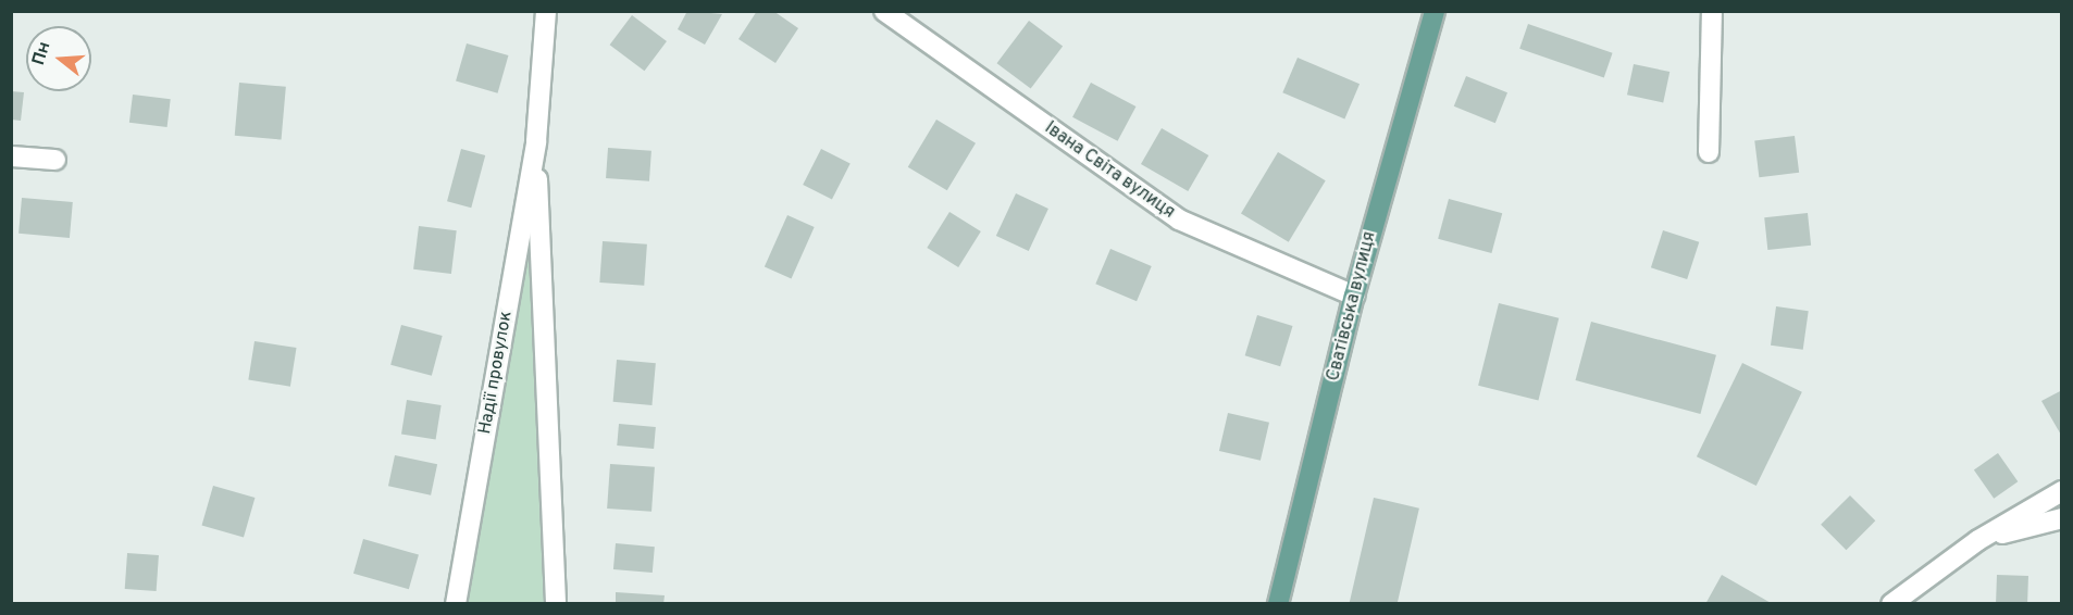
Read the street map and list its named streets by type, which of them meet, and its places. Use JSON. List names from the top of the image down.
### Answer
{
  "streets": {
    "main road": ["Сватівська вулиця"],
    "street": ["Івана Світа вулиця", "Надії провулок"]
  },
  "crossings": [
    ["Івана Світа вулиця", "Сватівська вулиця"]
  ],
  "north": "left"
}
